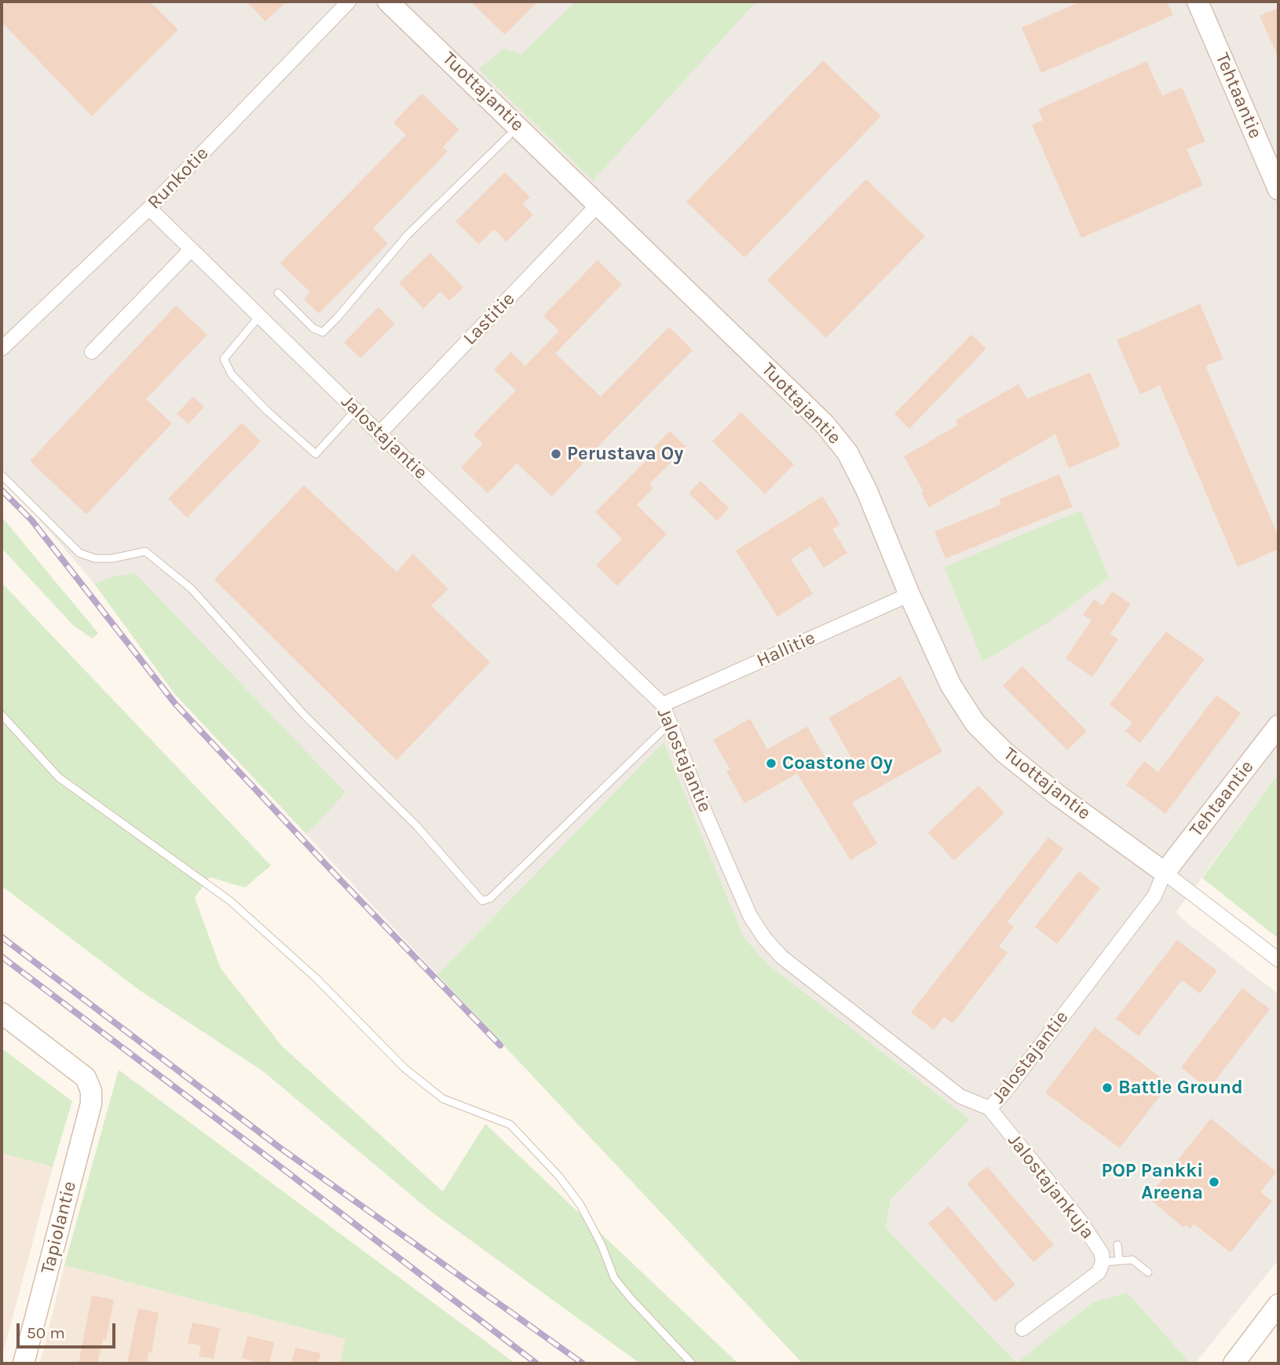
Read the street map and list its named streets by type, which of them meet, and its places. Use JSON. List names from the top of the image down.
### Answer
{
  "streets": {
    "street": [
      "Tuottajantie",
      "Tehtaantie",
      "Runkotie",
      "Lastitie",
      "Jalostajantie",
      "Hallitie",
      "Jalostajankuja",
      "Tapiolantie"
    ]
  },
  "crossings": [
    ["Tuottajantie", "Tehtaantie"],
    ["Tuottajantie", "Lastitie"],
    ["Tuottajantie", "Jalostajantie"],
    ["Tuottajantie", "Hallitie"],
    ["Tehtaantie", "Jalostajantie"],
    ["Runkotie", "Jalostajantie"],
    ["Lastitie", "Jalostajantie"],
    ["Jalostajantie", "Hallitie"],
    ["Jalostajantie", "Jalostajankuja"]
  ],
  "places": [
    "Perustava Oy",
    "Coastone Oy",
    "Battle Ground",
    "POP Pankki Areena"
  ],
  "scale_bar": "50 m"
}
